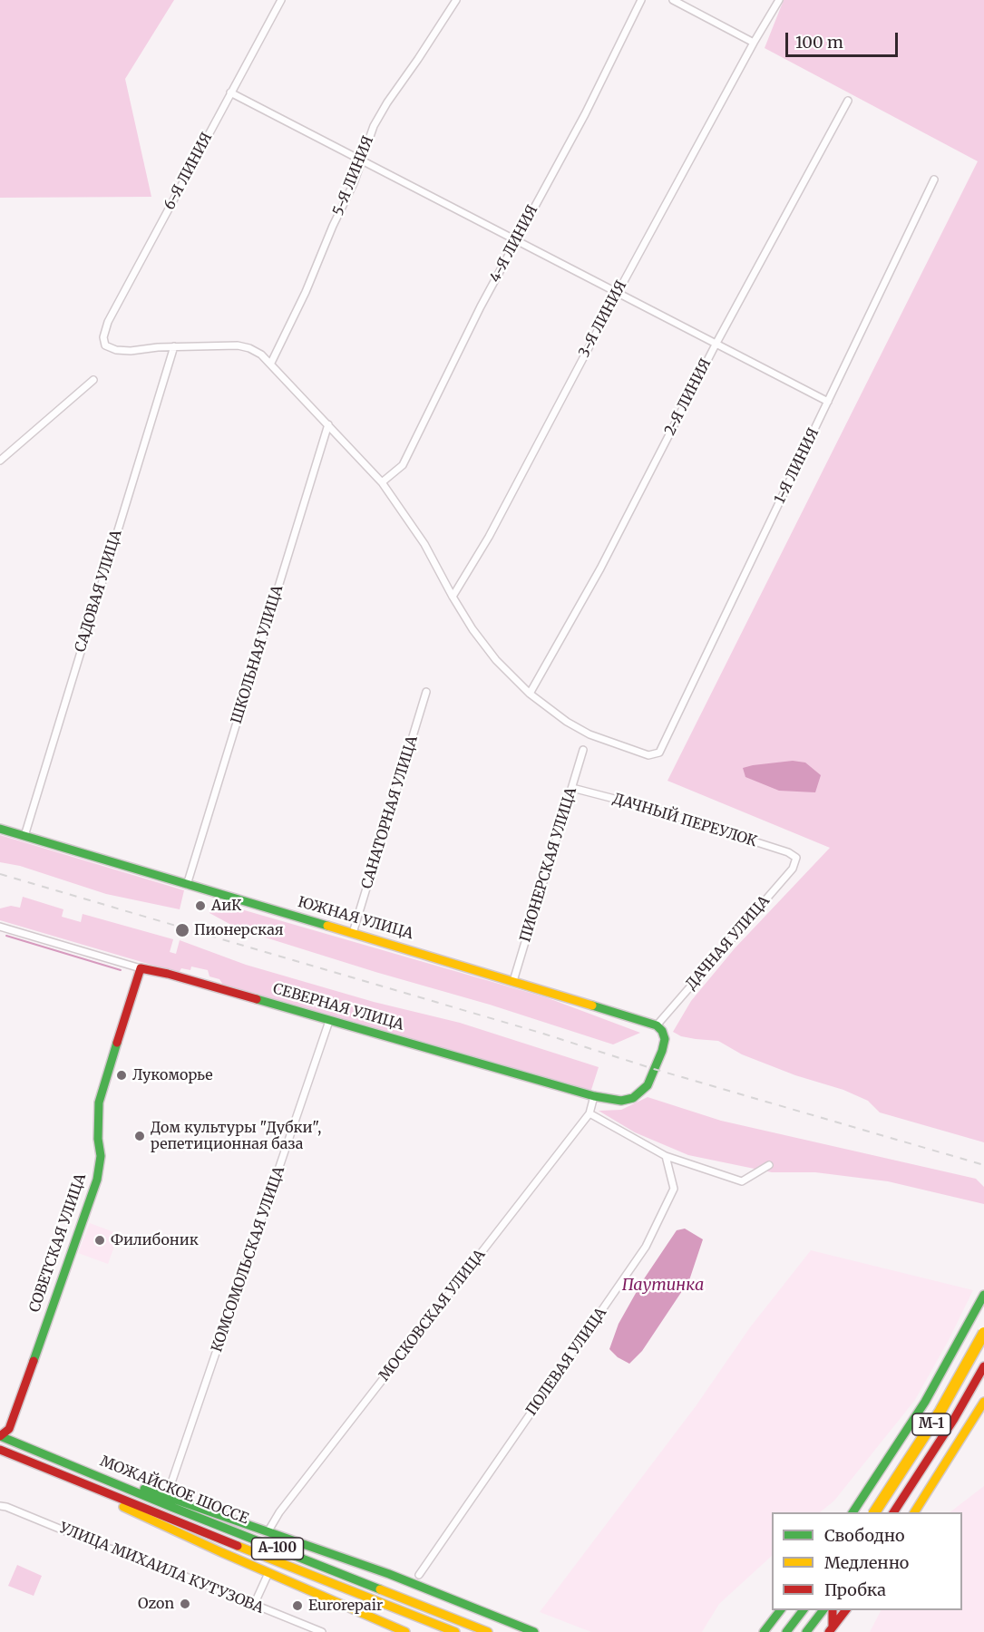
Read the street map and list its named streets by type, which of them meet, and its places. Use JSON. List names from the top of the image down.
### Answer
{
  "streets": {
    "main road": [
      "ЮЖНАЯ УЛИЦА",
      "СЕВЕРНАЯ УЛИЦА",
      "СОВЕТСКАЯ УЛИЦА",
      "М-1",
      "МОЖАЙСКОЕ ШОССЕ",
      "А-100"
    ],
    "street": [
      "6-Я ЛИНИЯ",
      "5-Я ЛИНИЯ",
      "4-Я ЛИНИЯ",
      "3-Я ЛИНИЯ",
      "2-Я ЛИНИЯ",
      "1-Я ЛИНИЯ",
      "САДОВАЯ УЛИЦА",
      "ШКОЛЬНАЯ УЛИЦА",
      "САНАТОРНАЯ УЛИЦА",
      "ДАЧНЫЙ ПЕРЕУЛОК",
      "ПИОНЕРСКАЯ УЛИЦА",
      "ДАЧНАЯ УЛИЦА",
      "КОМСОМОЛЬСКАЯ УЛИЦА",
      "МОСКОВСКАЯ УЛИЦА",
      "ПОЛЕВАЯ УЛИЦА",
      "УЛИЦА МИХАИЛА КУТУЗОВА"
    ]
  },
  "crossings": [
    ["6-Я ЛИНИЯ", "САДОВАЯ УЛИЦА"],
    ["2-Я ЛИНИЯ", "1-Я ЛИНИЯ"],
    ["САДОВАЯ УЛИЦА", "ЮЖНАЯ УЛИЦА"],
    ["ШКОЛЬНАЯ УЛИЦА", "ЮЖНАЯ УЛИЦА"],
    ["САНАТОРНАЯ УЛИЦА", "ЮЖНАЯ УЛИЦА"],
    ["ДАЧНЫЙ ПЕРЕУЛОК", "ПИОНЕРСКАЯ УЛИЦА"],
    ["ДАЧНЫЙ ПЕРЕУЛОК", "ДАЧНАЯ УЛИЦА"],
    ["ПИОНЕРСКАЯ УЛИЦА", "ЮЖНАЯ УЛИЦА"],
    ["ЮЖНАЯ УЛИЦА", "ДАЧНАЯ УЛИЦА"],
    ["ЮЖНАЯ УЛИЦА", "СЕВЕРНАЯ УЛИЦА"],
    ["ДАЧНАЯ УЛИЦА", "СЕВЕРНАЯ УЛИЦА"],
    ["СЕВЕРНАЯ УЛИЦА", "СОВЕТСКАЯ УЛИЦА"],
    ["СЕВЕРНАЯ УЛИЦА", "КОМСОМОЛЬСКАЯ УЛИЦА"],
    ["СЕВЕРНАЯ УЛИЦА", "МОСКОВСКАЯ УЛИЦА"],
    ["СОВЕТСКАЯ УЛИЦА", "МОЖАЙСКОЕ ШОССЕ"]
  ],
  "water": ["Паутинка"],
  "places": [
    "АиК",
    "Пионерская",
    "Лукоморье",
    "Дом культуры \"Дубки\", репетиционная база",
    "Филибоник",
    "Ozon",
    "Eurorepair"
  ],
  "legend": ["Свободно", "Медленно", "Пробка"],
  "scale_bar": "100 m"
}
